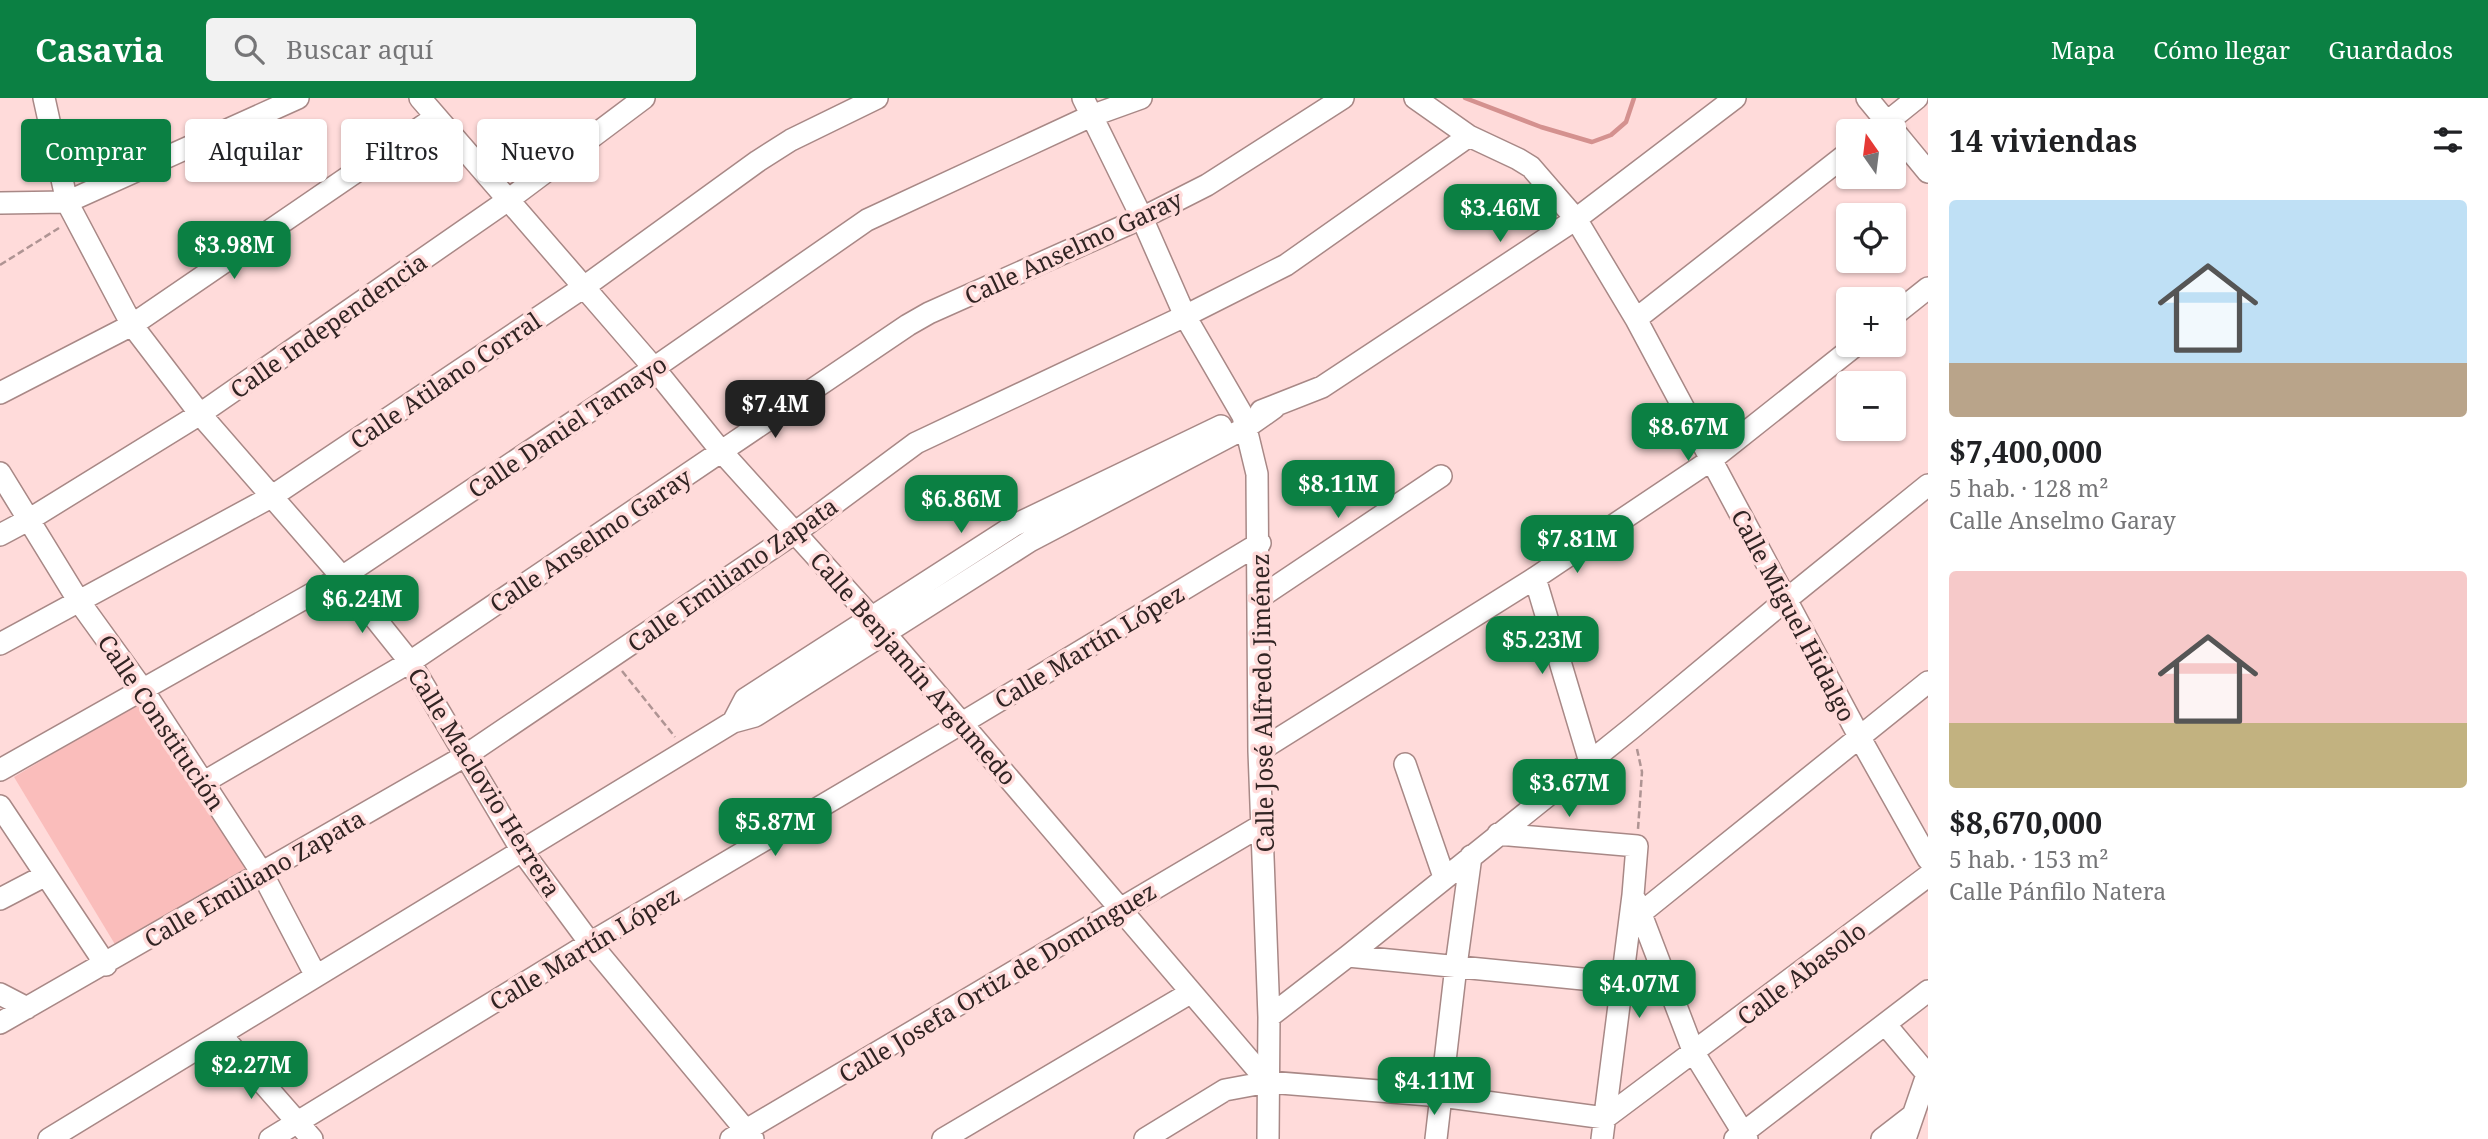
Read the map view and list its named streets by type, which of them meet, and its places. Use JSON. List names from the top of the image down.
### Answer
{
  "streets": {
    "street": [
      "Calle Anselmo Garay",
      "Calle Independencia",
      "Calle Atilano Corral",
      "Calle Daniel Tamayo",
      "Calle Emiliano Zapata",
      "Calle Miguel Hidalgo",
      "Calle Martín López",
      "Calle Benjamín Argumedo",
      "Calle José Alfredo Jiménez",
      "Calle Constitución",
      "Calle Maclovio Herrera",
      "Calle Abasolo",
      "Calle Josefa Ortiz de Domínguez"
    ]
  },
  "crossings": [
    ["Calle Anselmo Garay", "Calle Benjamín Argumedo"],
    ["Calle Anselmo Garay", "Calle José Alfredo Jiménez"],
    ["Calle Anselmo Garay", "Calle Constitución"],
    ["Calle Anselmo Garay", "Calle Maclovio Herrera"],
    ["Calle Independencia", "Calle Benjamín Argumedo"],
    ["Calle Independencia", "Calle Constitución"],
    ["Calle Independencia", "Calle Maclovio Herrera"],
    ["Calle Atilano Corral", "Calle Benjamín Argumedo"],
    ["Calle Atilano Corral", "Calle Constitución"],
    ["Calle Atilano Corral", "Calle Maclovio Herrera"],
    ["Calle Daniel Tamayo", "Calle Benjamín Argumedo"],
    ["Calle Daniel Tamayo", "Calle José Alfredo Jiménez"],
    ["Calle Daniel Tamayo", "Calle Constitución"],
    ["Calle Daniel Tamayo", "Calle Maclovio Herrera"],
    ["Calle Emiliano Zapata", "Calle Miguel Hidalgo"],
    ["Calle Emiliano Zapata", "Calle Benjamín Argumedo"],
    ["Calle Emiliano Zapata", "Calle José Alfredo Jiménez"],
    ["Calle Emiliano Zapata", "Calle Constitución"],
    ["Calle Emiliano Zapata", "Calle Maclovio Herrera"],
    ["Calle Martín López", "Calle Benjamín Argumedo"],
    ["Calle Martín López", "Calle José Alfredo Jiménez"],
    ["Calle Martín López", "Calle Maclovio Herrera"],
    ["Calle Benjamín Argumedo", "Calle José Alfredo Jiménez"],
    ["Calle Benjamín Argumedo", "Calle Josefa Ortiz de Domínguez"],
    ["Calle José Alfredo Jiménez", "Calle Josefa Ortiz de Domínguez"],
    ["Calle Maclovio Herrera", "Calle Josefa Ortiz de Domínguez"]
  ],
  "north": "top",
  "page": {
    "header": "Casavia",
    "search": "Buscar aquí",
    "nav": ["Mapa", "Cómo llegar", "Guardados"],
    "heading": "14 viviendas",
    "map_buttons": ["+", "−"],
    "chip": [
      "Comprar",
      "Alquilar",
      "Filtros",
      "Nuevo"
    ],
    "list": [
      {
        "name": "$7,400,000",
        "note": "5 hab. · 128 m² · Calle Anselmo Garay"
      },
      {
        "name": "$8,670,000",
        "note": "5 hab. · 153 m² · Calle Pánfilo Natera"
      }
    ],
    "price": [
      "$3.46M",
      "$3.98M",
      "$7.4M",
      "$8.67M",
      "$8.11M",
      "$6.86M",
      "$7.81M",
      "$6.24M",
      "$5.23M",
      "$3.67M",
      "$5.87M",
      "$4.07M",
      "$2.27M",
      "$4.11M"
    ]
  }
}
